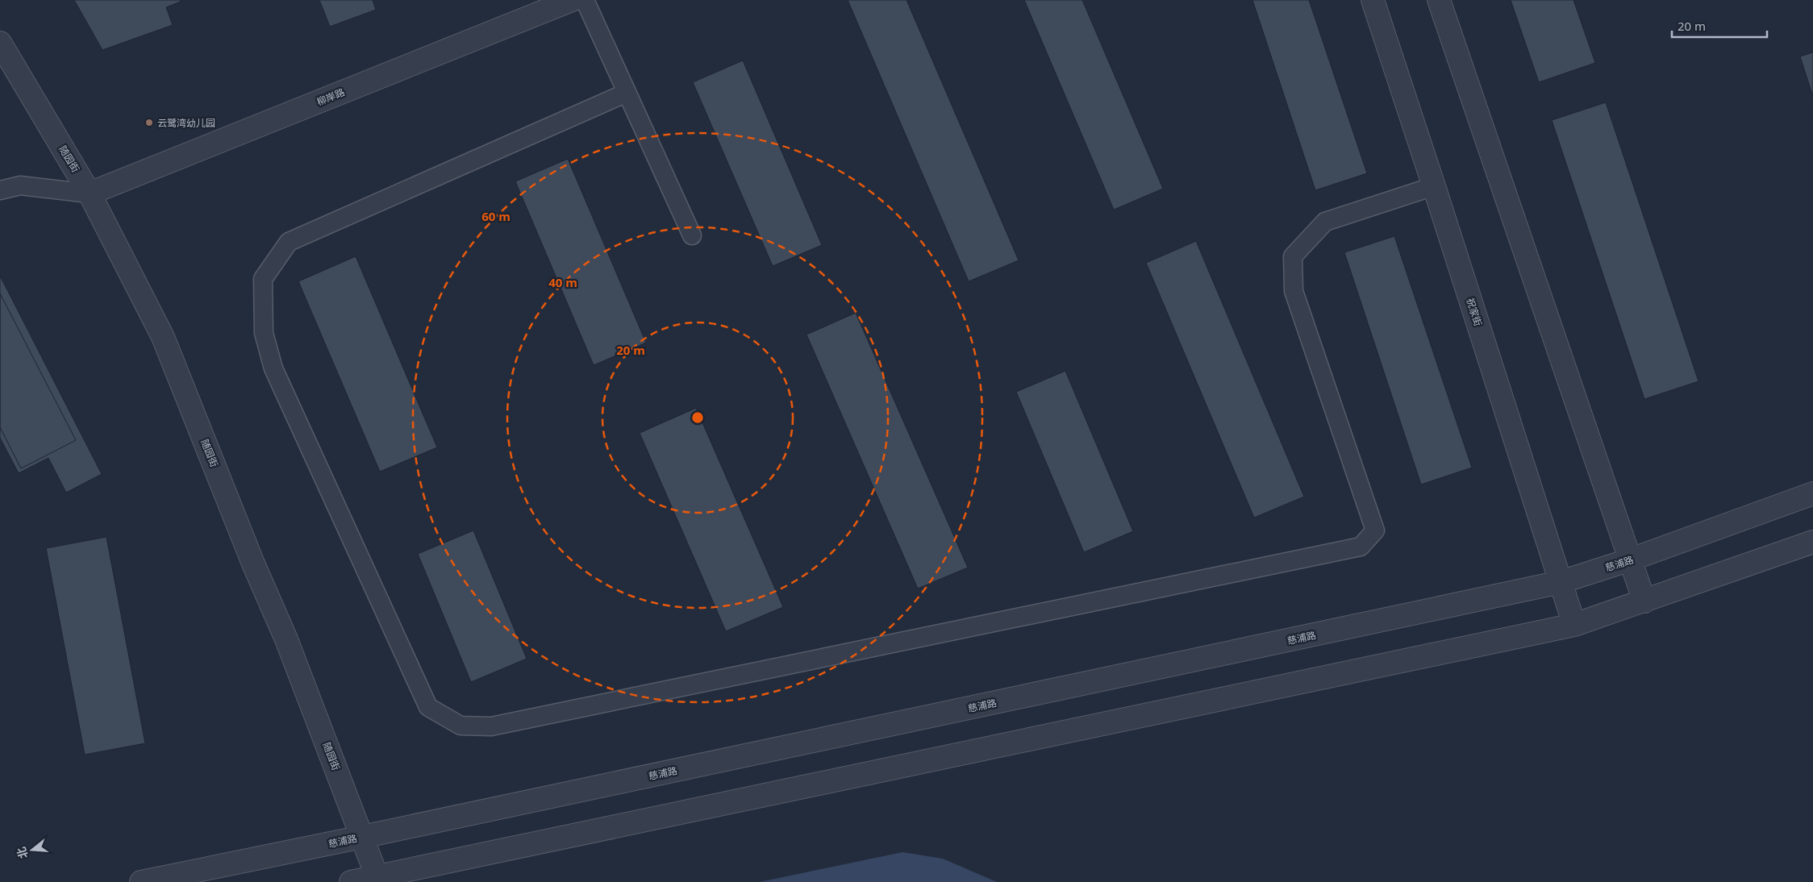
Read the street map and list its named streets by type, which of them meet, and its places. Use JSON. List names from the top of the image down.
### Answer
{
  "streets": {
    "street": [
      "柳岸路",
      "随园街",
      "祝家街",
      "慈浦路"
    ]
  },
  "crossings": [
    ["柳岸路", "随园街"],
    ["随园街", "慈浦路"],
    ["祝家街", "慈浦路"]
  ],
  "places": ["云鹭湾幼儿园"],
  "scale_bar": "20 m",
  "north": "left",
  "rings": ["60 m", "40 m", "20 m"]
}
